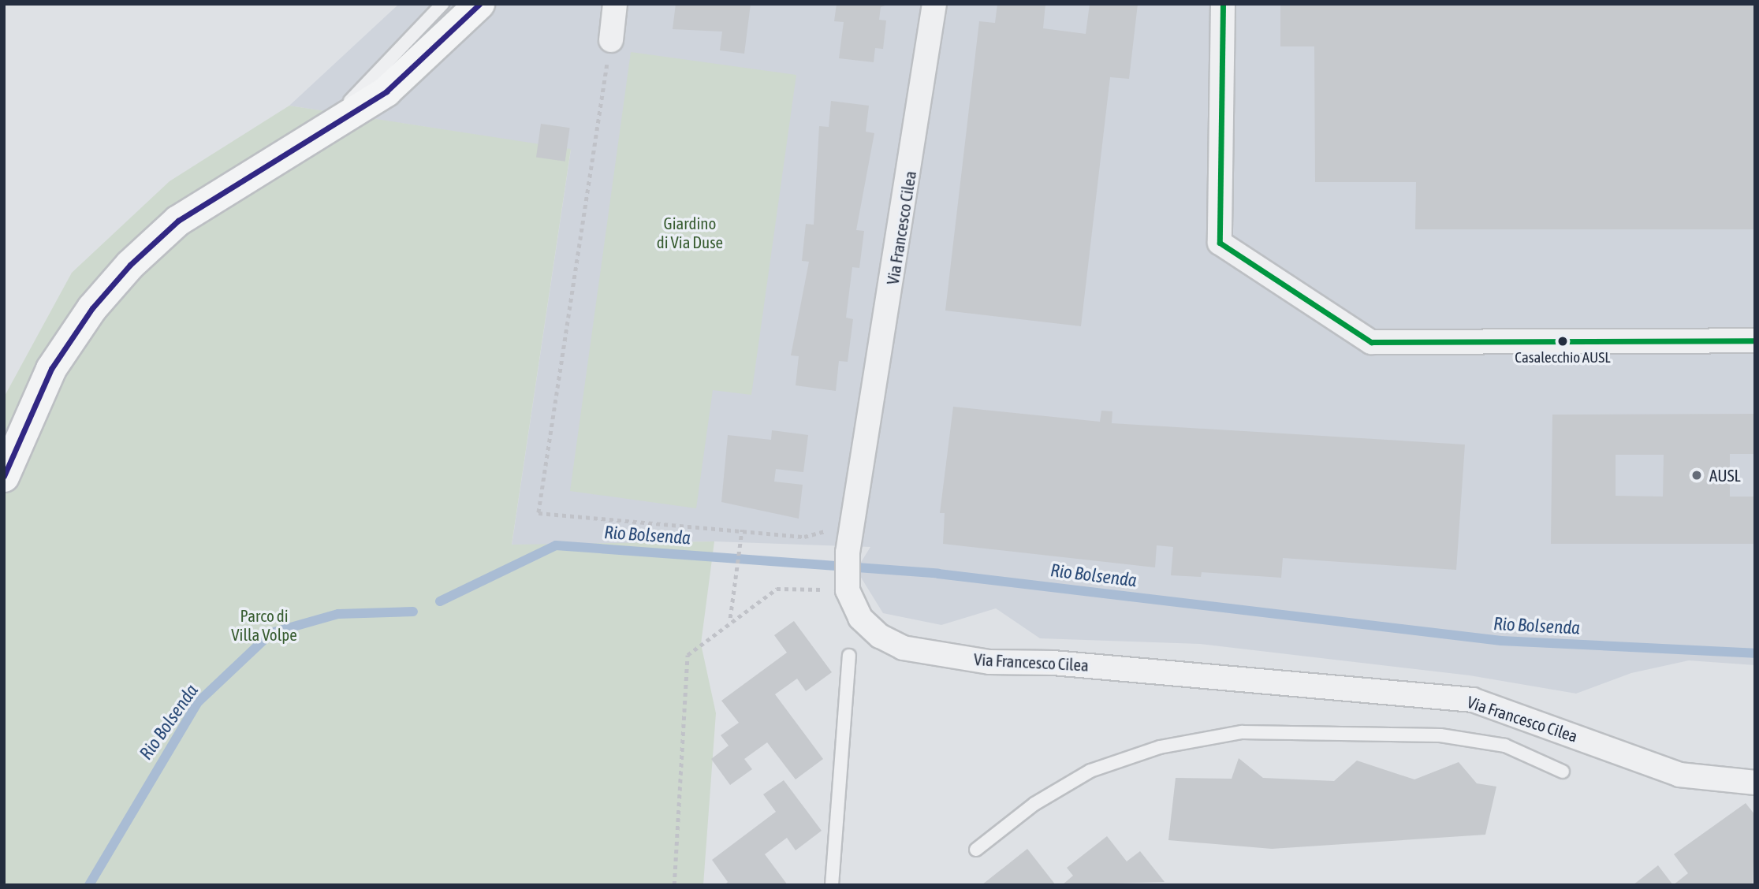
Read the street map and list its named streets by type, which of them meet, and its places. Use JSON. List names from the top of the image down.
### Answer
{
  "streets": {
    "street": ["Via Francesco Cilea"]
  },
  "water": ["Rio Bolsenda"],
  "parks": ["Giardino di Via Duse", "Parco di Villa Volpe"],
  "places": ["Casalecchio AUSL", "AUSL"]
}
